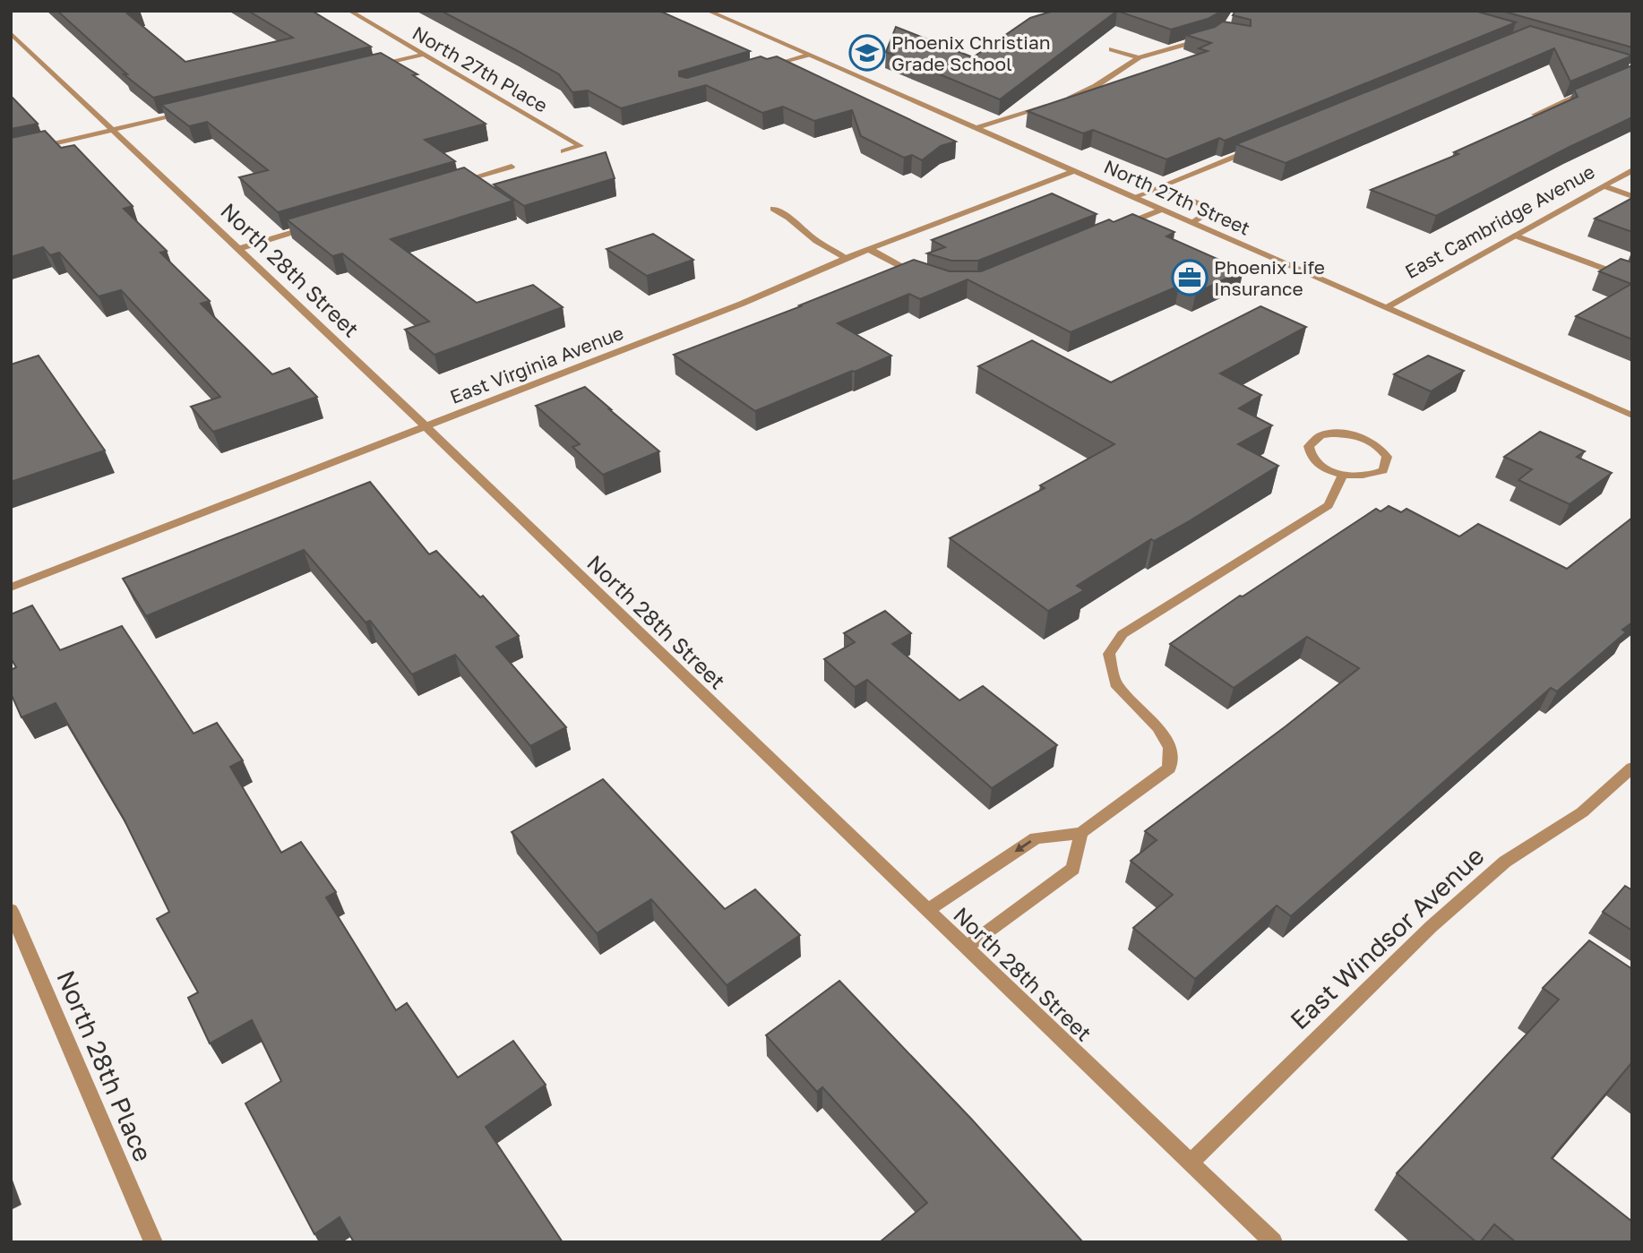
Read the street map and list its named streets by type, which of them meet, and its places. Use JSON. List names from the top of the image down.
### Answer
{
  "streets": {
    "street": [
      "North 27th Place",
      "North 27th Street",
      "East Cambridge Avenue",
      "North 28th Street",
      "East Virginia Avenue",
      "East Windsor Avenue",
      "North 28th Place"
    ]
  },
  "crossings": [
    ["North 27th Street", "East Cambridge Avenue"],
    ["North 27th Street", "East Virginia Avenue"],
    ["North 28th Street", "East Virginia Avenue"],
    ["North 28th Street", "East Windsor Avenue"]
  ],
  "places": {
    "school or university": ["Phoenix Christian Grade School"],
    "office": ["Phoenix Life Insurance"]
  }
}
